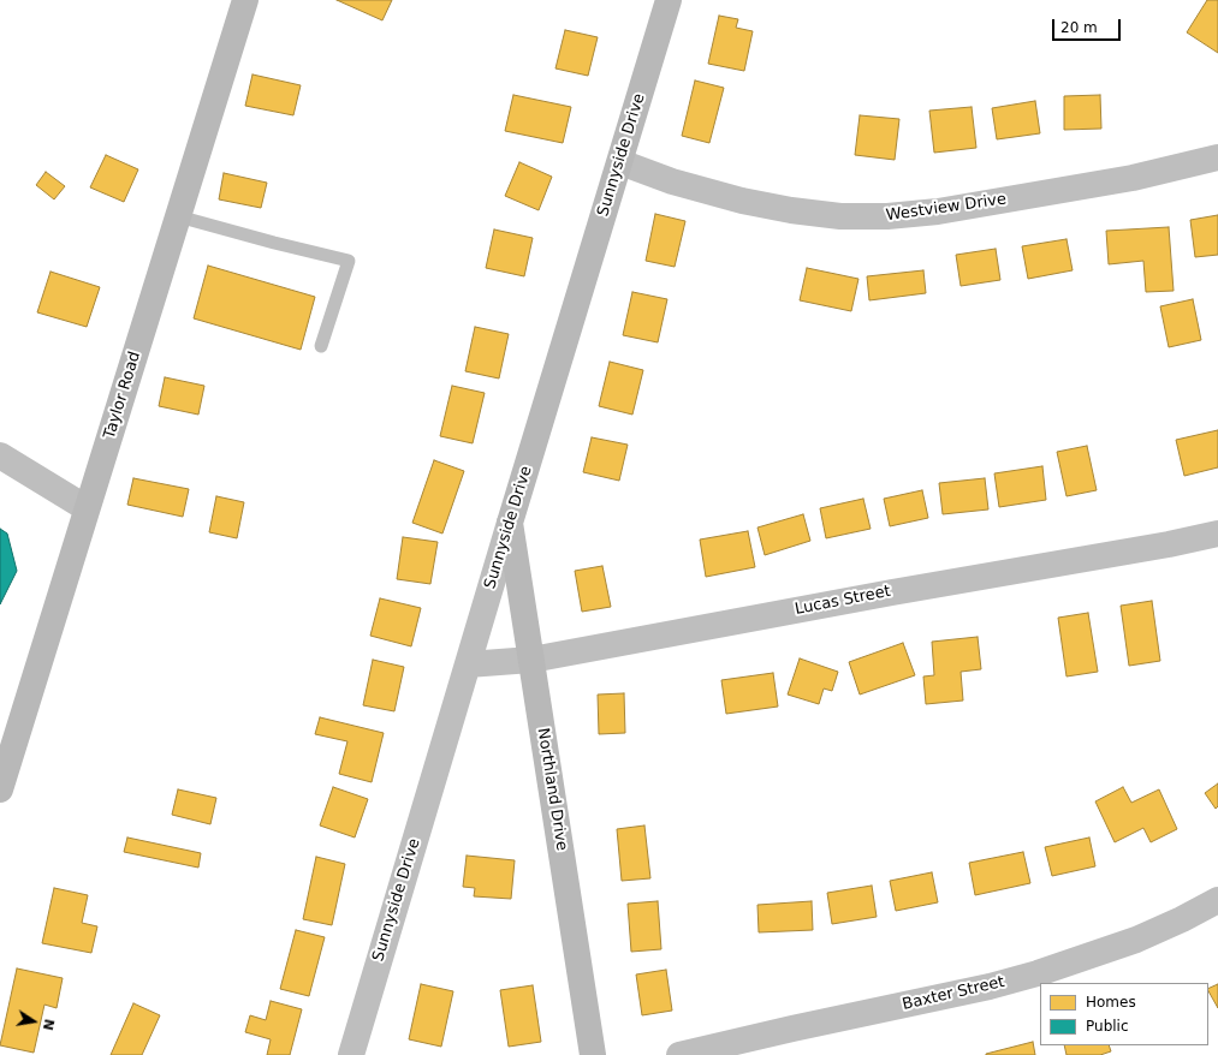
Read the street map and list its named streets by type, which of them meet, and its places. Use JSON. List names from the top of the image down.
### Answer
{
  "streets": {
    "street": [
      "Sunnyside Drive",
      "Westview Drive",
      "Taylor Road",
      "Lucas Street",
      "Northland Drive",
      "Baxter Street"
    ]
  },
  "crossings": [
    ["Sunnyside Drive", "Westview Drive"],
    ["Sunnyside Drive", "Lucas Street"],
    ["Sunnyside Drive", "Northland Drive"],
    ["Lucas Street", "Northland Drive"]
  ],
  "legend": ["Homes", "Public"],
  "scale_bar": "20 m",
  "north": "right"
}
